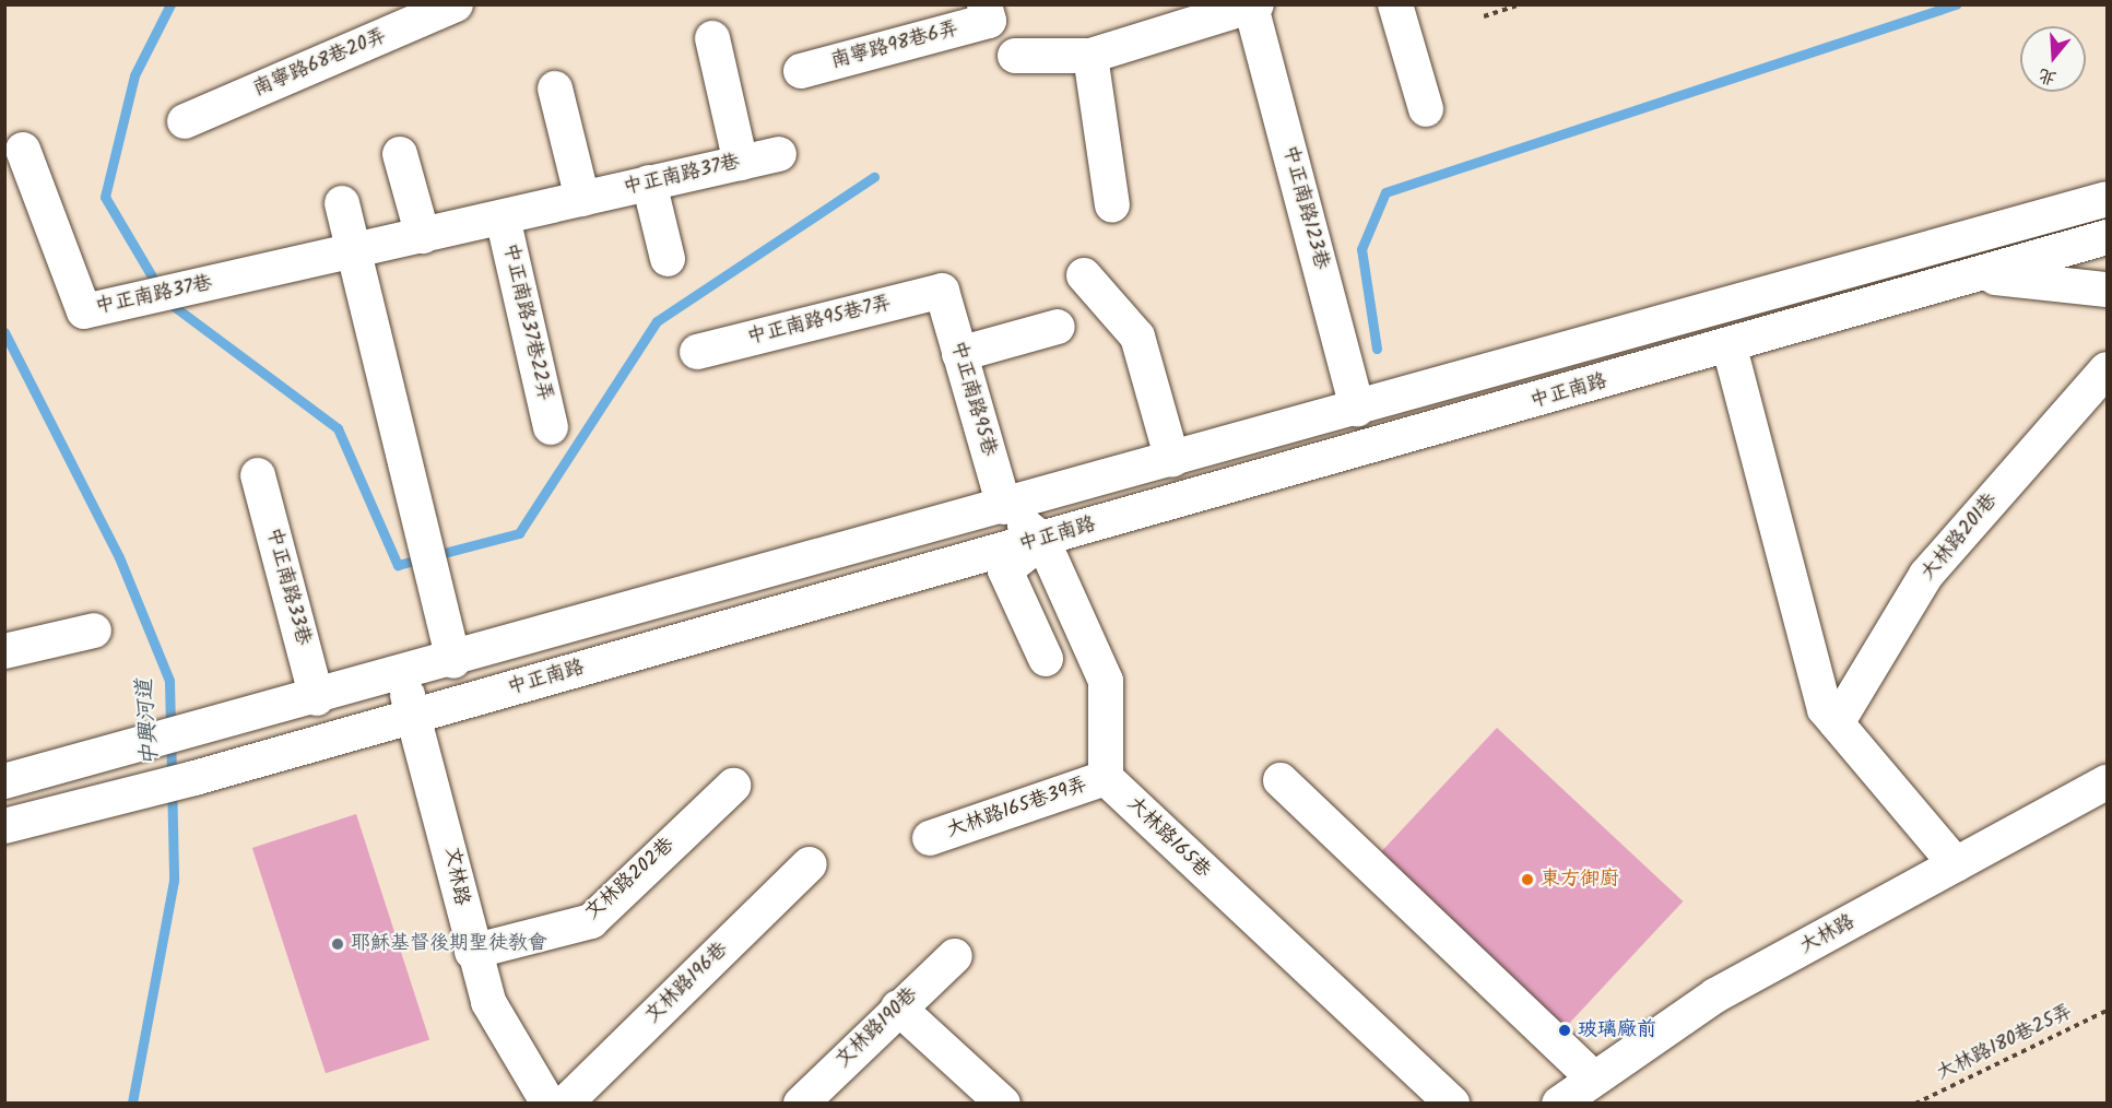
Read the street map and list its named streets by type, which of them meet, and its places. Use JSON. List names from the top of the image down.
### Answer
{
  "streets": {
    "street": [
      "南寧路98巷6弄",
      "南寧路68巷20弄",
      "中正南路37巷",
      "中正南路123巷",
      "中正南路95巷7弄",
      "中正南路37巷22弄",
      "中正南路",
      "中正南路95巷",
      "大林路201巷",
      "中正南路33巷",
      "大林路165巷39弄",
      "大林路165巷",
      "文林路",
      "文林路202巷",
      "大林路",
      "文林路196巷",
      "文林路190巷"
    ],
    "path": ["大林路180巷25弄"]
  },
  "crossings": [
    ["中正南路37巷", "中正南路37巷22弄"],
    ["中正南路123巷", "中正南路"],
    ["中正南路95巷7弄", "中正南路95巷"],
    ["中正南路", "中正南路95巷"],
    ["中正南路", "中正南路33巷"],
    ["中正南路", "文林路"],
    ["大林路165巷39弄", "大林路165巷"],
    ["文林路", "文林路202巷"]
  ],
  "water": ["中興河道"],
  "places": ["東方御廚", "耶穌基督後期聖徒教會", "玻璃廠前"],
  "north": "bottom"
}
